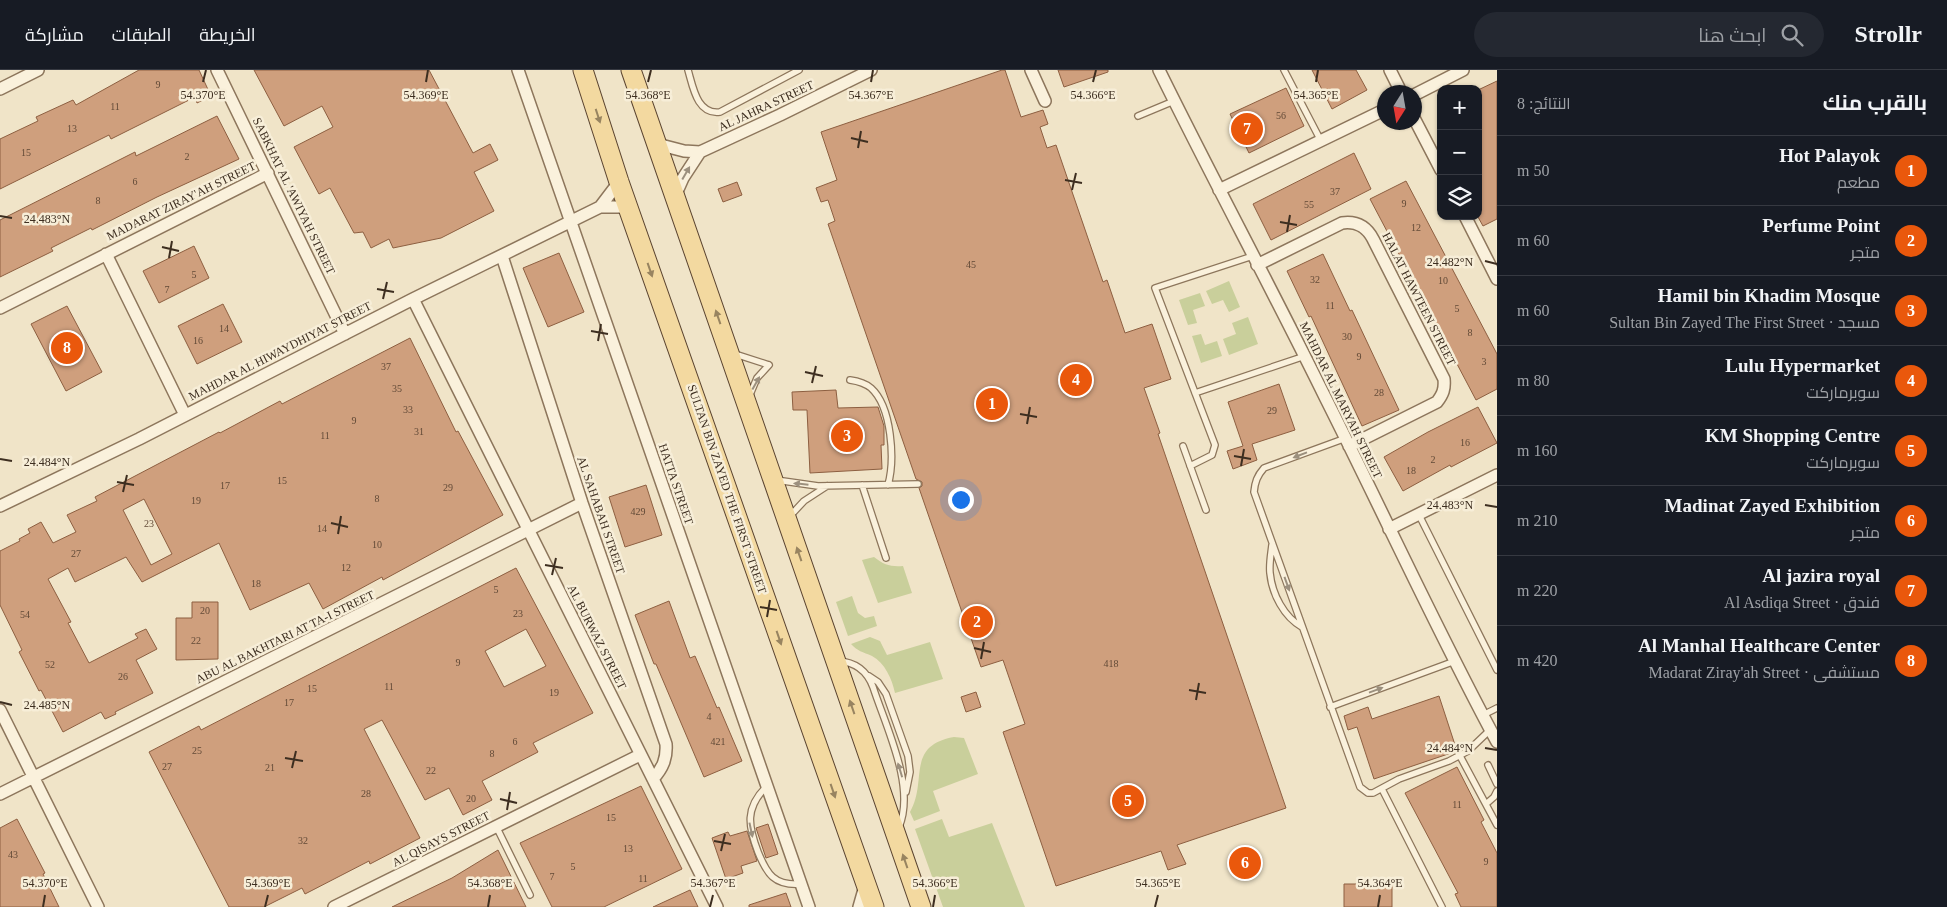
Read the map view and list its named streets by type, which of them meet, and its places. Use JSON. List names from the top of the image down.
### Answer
{
  "streets": {
    "main road": ["SULTAN BIN ZAYED THE FIRST STREET"],
    "street": [
      "AL JAHRA STREET",
      "SABKHAT AL 'AWIYAH STREET",
      "MADARAT ZIRAY'AH STREET",
      "HALAT HAWTEEN STREET",
      "MAHDAR AL HIWAYDHIYAT STREET",
      "MAHDAR AL MARYAH STREET",
      "HATTA STREET",
      "AL SAHABAH STREET",
      "ABU AL BAKHTARI AT TA-I STREET",
      "AL BURWAZ STREET",
      "AL QISAYS STREET"
    ]
  },
  "crossings": [
    ["SABKHAT AL 'AWIYAH STREET", "MADARAT ZIRAY'AH STREET"],
    ["SABKHAT AL 'AWIYAH STREET", "MAHDAR AL HIWAYDHIYAT STREET"],
    ["MADARAT ZIRAY'AH STREET", "MAHDAR AL HIWAYDHIYAT STREET"],
    ["HALAT HAWTEEN STREET", "MAHDAR AL MARYAH STREET"],
    ["MAHDAR AL HIWAYDHIYAT STREET", "HATTA STREET"],
    ["MAHDAR AL HIWAYDHIYAT STREET", "SULTAN BIN ZAYED THE FIRST STREET"],
    ["MAHDAR AL HIWAYDHIYAT STREET", "AL SAHABAH STREET"],
    ["MAHDAR AL HIWAYDHIYAT STREET", "AL BURWAZ STREET"],
    ["AL SAHABAH STREET", "ABU AL BAKHTARI AT TA-I STREET"],
    ["AL SAHABAH STREET", "AL BURWAZ STREET"],
    ["ABU AL BAKHTARI AT TA-I STREET", "AL BURWAZ STREET"],
    ["AL BURWAZ STREET", "AL QISAYS STREET"]
  ],
  "house_numbers": [
    "9",
    "11",
    "56",
    "13",
    "15",
    "2",
    "6",
    "37",
    "8",
    "9",
    "55",
    "12",
    "45",
    "5",
    "32",
    "10",
    "7",
    "11",
    "5",
    "14",
    "8",
    "30",
    "16",
    "9",
    "3",
    "37",
    "35",
    "28",
    "33",
    "29",
    "9",
    "31",
    "11",
    "16",
    "2",
    "18",
    "15",
    "17",
    "29",
    "8",
    "19",
    "429",
    "23",
    "14",
    "10",
    "27",
    "12",
    "18",
    "5",
    "20",
    "23",
    "54",
    "22",
    "9",
    "418",
    "52",
    "26",
    "11",
    "15",
    "19",
    "17",
    "4",
    "6",
    "421",
    "25",
    "8",
    "27",
    "21",
    "22",
    "28",
    "20",
    "11",
    "15",
    "32",
    "13",
    "43",
    "9",
    "5",
    "7",
    "11"
  ],
  "north": "bottom",
  "page": {
    "header": "Strollr",
    "search": "ابحث هنا",
    "nav": ["الخريطة", "الطبقات", "مشاركة"],
    "heading": ["بالقرب منك", "النتائج: 8"],
    "map_buttons": ["+", "−"],
    "pins": [
      "7",
      "8",
      "4",
      "1",
      "3",
      "2",
      "5",
      "6"
    ],
    "list": [
      {
        "mark": "1",
        "name": "Hot Palayok",
        "note": "مطعم",
        "value": "50 m"
      },
      {
        "mark": "2",
        "name": "Perfume Point",
        "note": "متجر",
        "value": "60 m"
      },
      {
        "mark": "3",
        "name": "Hamil bin Khadim Mosque",
        "note": "مسجد · Sultan Bin Zayed The First Street",
        "value": "60 m"
      },
      {
        "mark": "4",
        "name": "Lulu Hypermarket",
        "note": "سوبرماركت",
        "value": "80 m"
      },
      {
        "mark": "5",
        "name": "KM Shopping Centre",
        "note": "سوبرماركت",
        "value": "160 m"
      },
      {
        "mark": "6",
        "name": "Madinat Zayed Exhibition",
        "note": "متجر",
        "value": "210 m"
      },
      {
        "mark": "7",
        "name": "Al jazira royal",
        "note": "فندق · Al Asdiqa Street",
        "value": "220 m"
      },
      {
        "mark": "8",
        "name": "Al Manhal Healthcare Center",
        "note": "مستشفى · Madarat Ziray'ah Street",
        "value": "420 m"
      }
    ]
  },
  "coordinates": [
    "54.370°E",
    "54.369°E",
    "54.368°E",
    "54.367°E",
    "54.366°E",
    "54.365°E",
    "24.483°N",
    "24.482°N",
    "24.484°N",
    "24.485°N",
    "54.364°E"
  ]
}
